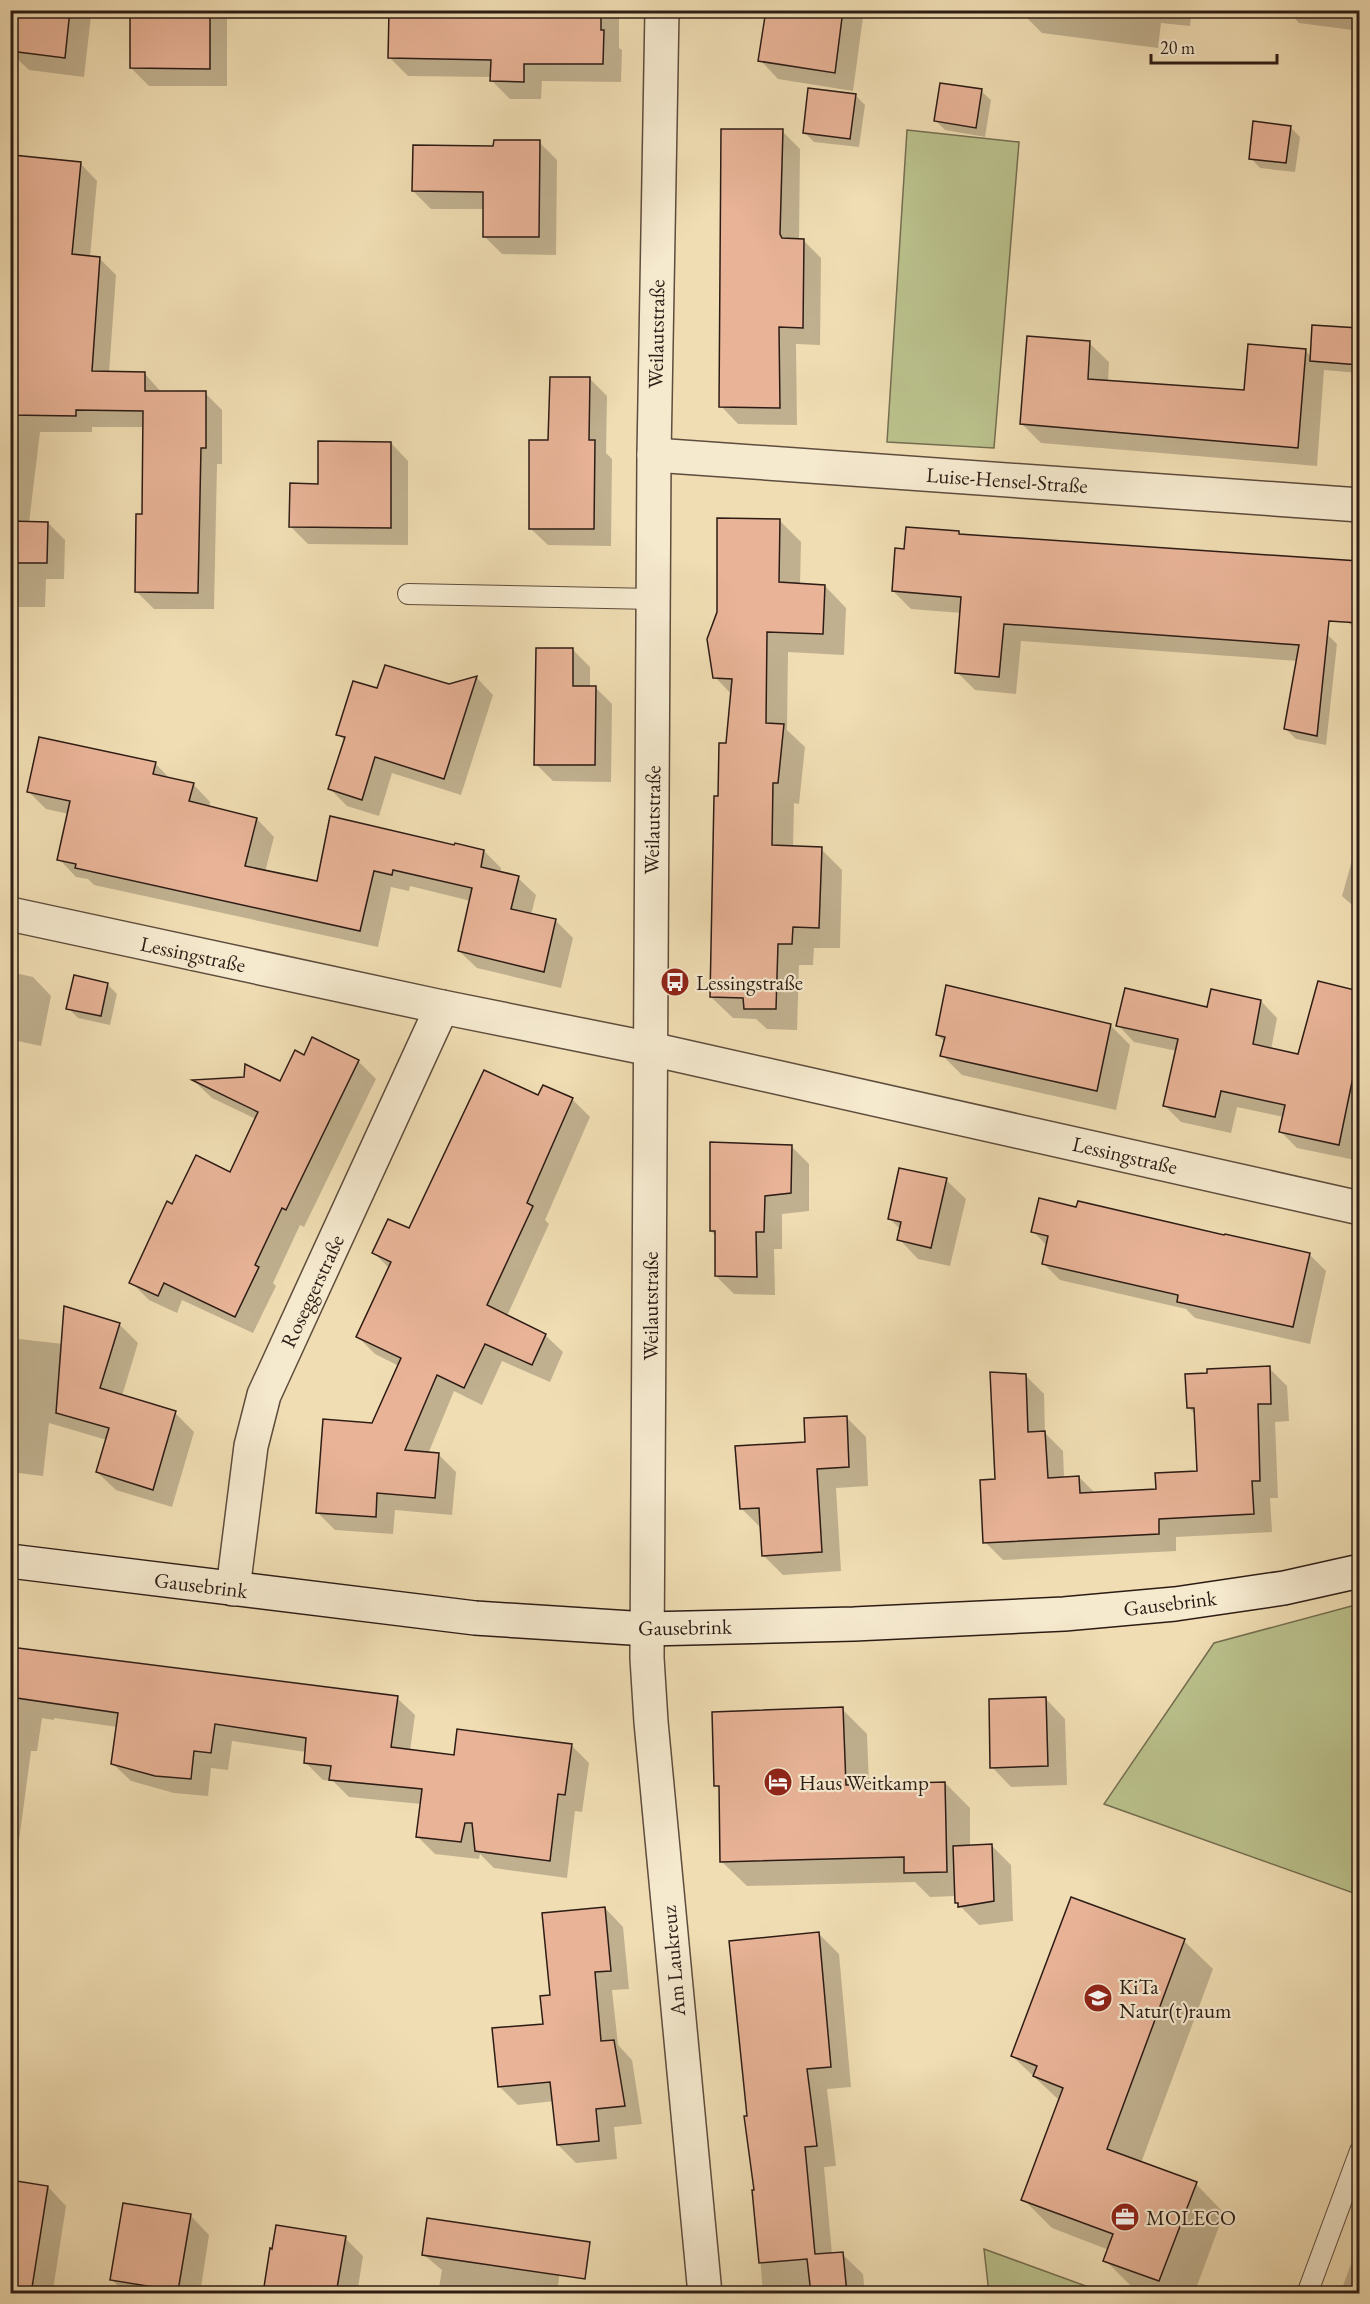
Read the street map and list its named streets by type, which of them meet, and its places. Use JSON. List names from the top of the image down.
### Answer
{
  "streets": {
    "street": [
      "Weilautstraße",
      "Luise-Hensel-Straße",
      "Lessingstraße",
      "Roseggerstraße",
      "Gausebrink",
      "Am Laukreuz"
    ]
  },
  "crossings": [
    ["Weilautstraße", "Luise-Hensel-Straße"],
    ["Weilautstraße", "Lessingstraße"],
    ["Weilautstraße", "Gausebrink"],
    ["Weilautstraße", "Am Laukreuz"],
    ["Lessingstraße", "Roseggerstraße"],
    ["Roseggerstraße", "Gausebrink"],
    ["Gausebrink", "Am Laukreuz"]
  ],
  "places": {
    "bus stop": ["Lessingstraße"],
    "hotel": ["Haus Weitkamp"],
    "school or university": ["KiTa Natur(t)raum"],
    "office": ["MOLECO"]
  },
  "scale_bar": "20 m"
}
